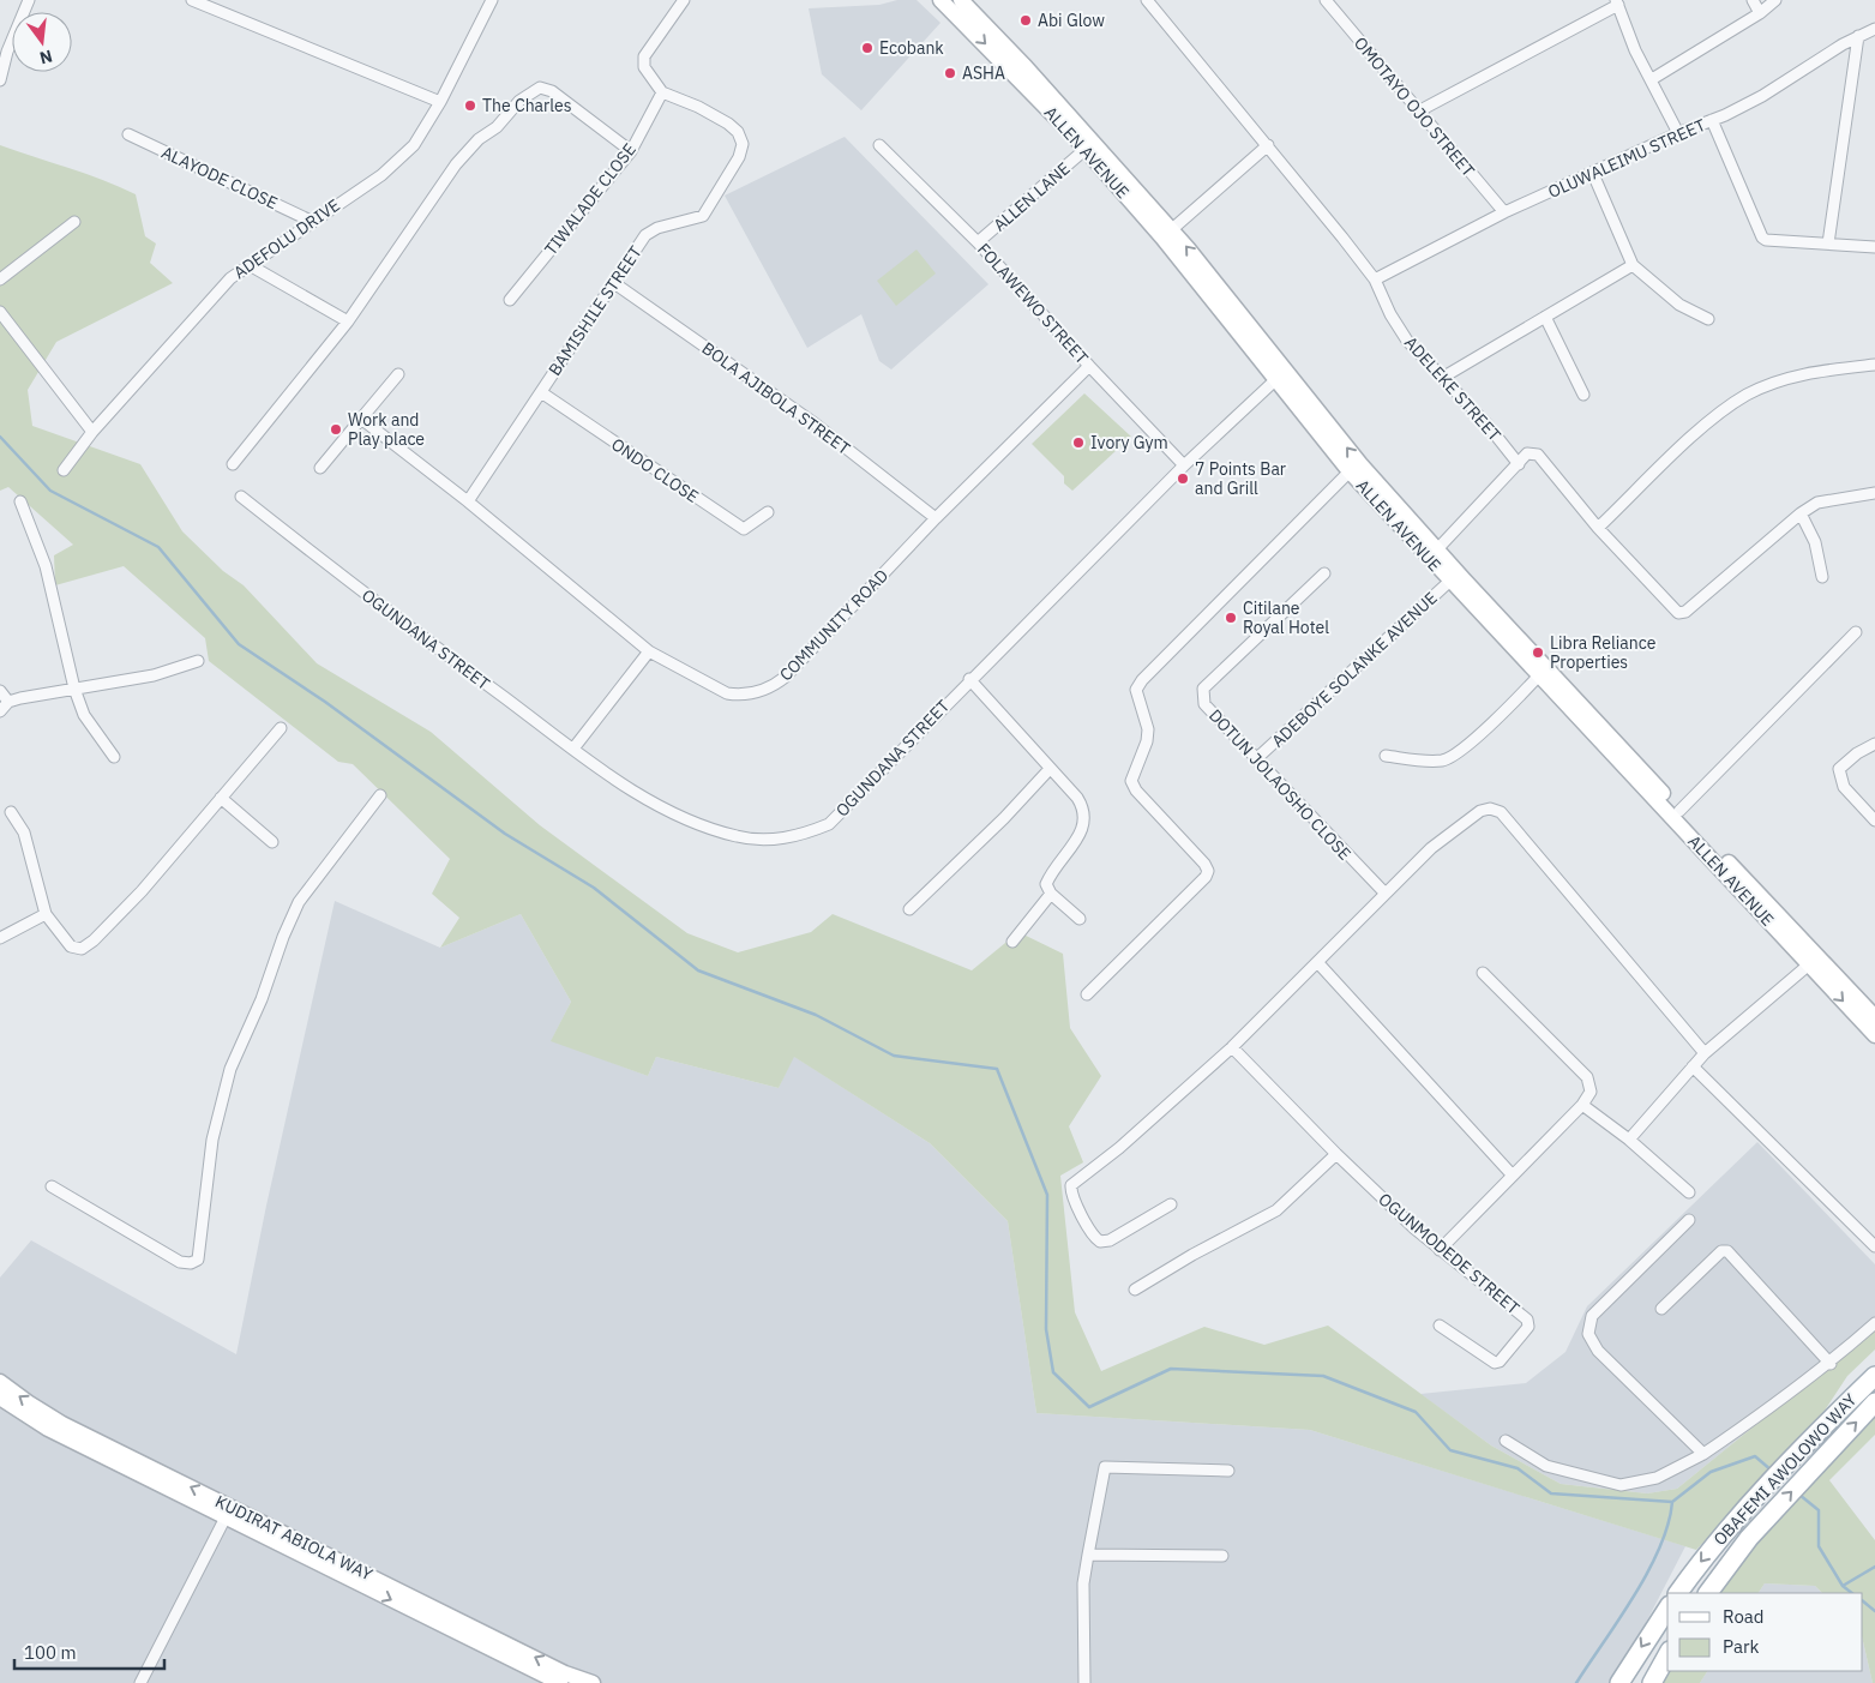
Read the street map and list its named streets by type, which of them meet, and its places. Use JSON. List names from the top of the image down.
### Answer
{
  "streets": {
    "main road": ["ALLEN AVENUE", "OBAFEMI AWOLOWO WAY", "KUDIRAT ABIOLA WAY"],
    "street": [
      "OMOTAYO OJO STREET",
      "OLUWALEIMU STREET",
      "ALAYODE CLOSE",
      "ALLEN LANE",
      "TIWALADE CLOSE",
      "ADEFOLU DRIVE",
      "FOLAWEWO STREET",
      "BAMISHILE STREET",
      "ADELEKE STREET",
      "BOLA AJIBOLA STREET",
      "ONDO CLOSE",
      "COMMUNITY ROAD",
      "OGUNDANA STREET",
      "ADEBOYE SOLANKE AVENUE",
      "DOTUN JOLAOSHO CLOSE",
      "OGUNMODEDE STREET"
    ]
  },
  "crossings": [
    ["OMOTAYO OJO STREET", "OLUWALEIMU STREET"],
    ["ALLEN AVENUE", "ALLEN LANE"],
    ["ALLEN AVENUE", "OGUNDANA STREET"],
    ["ALLEN AVENUE", "ADEBOYE SOLANKE AVENUE"],
    ["OLUWALEIMU STREET", "ADELEKE STREET"],
    ["ALAYODE CLOSE", "ADEFOLU DRIVE"],
    ["ALLEN LANE", "FOLAWEWO STREET"],
    ["TIWALADE CLOSE", "BAMISHILE STREET"],
    ["FOLAWEWO STREET", "COMMUNITY ROAD"],
    ["FOLAWEWO STREET", "OGUNDANA STREET"],
    ["BAMISHILE STREET", "BOLA AJIBOLA STREET"],
    ["BAMISHILE STREET", "ONDO CLOSE"],
    ["BAMISHILE STREET", "COMMUNITY ROAD"],
    ["BOLA AJIBOLA STREET", "COMMUNITY ROAD"],
    ["ADEBOYE SOLANKE AVENUE", "DOTUN JOLAOSHO CLOSE"]
  ],
  "places": [
    "Abi Glow",
    "Ecobank",
    "ASHA",
    "The Charles",
    "Work and Play place",
    "Ivory Gym",
    "7 Points Bar and Grill",
    "Citilane Royal Hotel",
    "Libra Reliance Properties"
  ],
  "legend": ["Road", "Park"],
  "scale_bar": "100 m",
  "north": "bottom"
}
